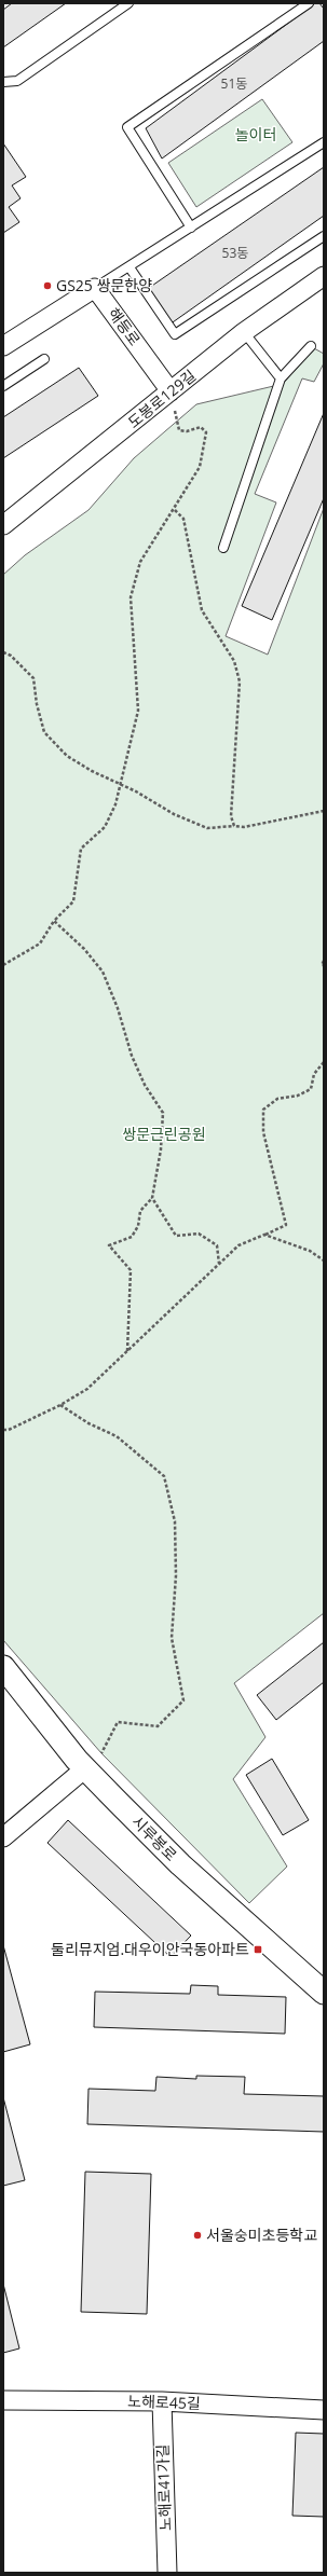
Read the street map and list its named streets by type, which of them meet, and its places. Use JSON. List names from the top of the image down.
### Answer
{
  "streets": {
    "street": [
      "해등로",
      "도봉로129길",
      "시루봉로",
      "노해로45길",
      "노해로41가길"
    ]
  },
  "crossings": [
    ["해등로", "도봉로129길"],
    ["노해로45길", "노해로41가길"]
  ],
  "parks": ["놀이터", "쌍문근린공원"],
  "places": {
    "other": ["GS25 쌍문한양", "서울숭미초등학교"],
    "transit": ["둘리뮤지엄.대우이안국동아파트"]
  },
  "house_numbers": ["51동", "53동"]
}
